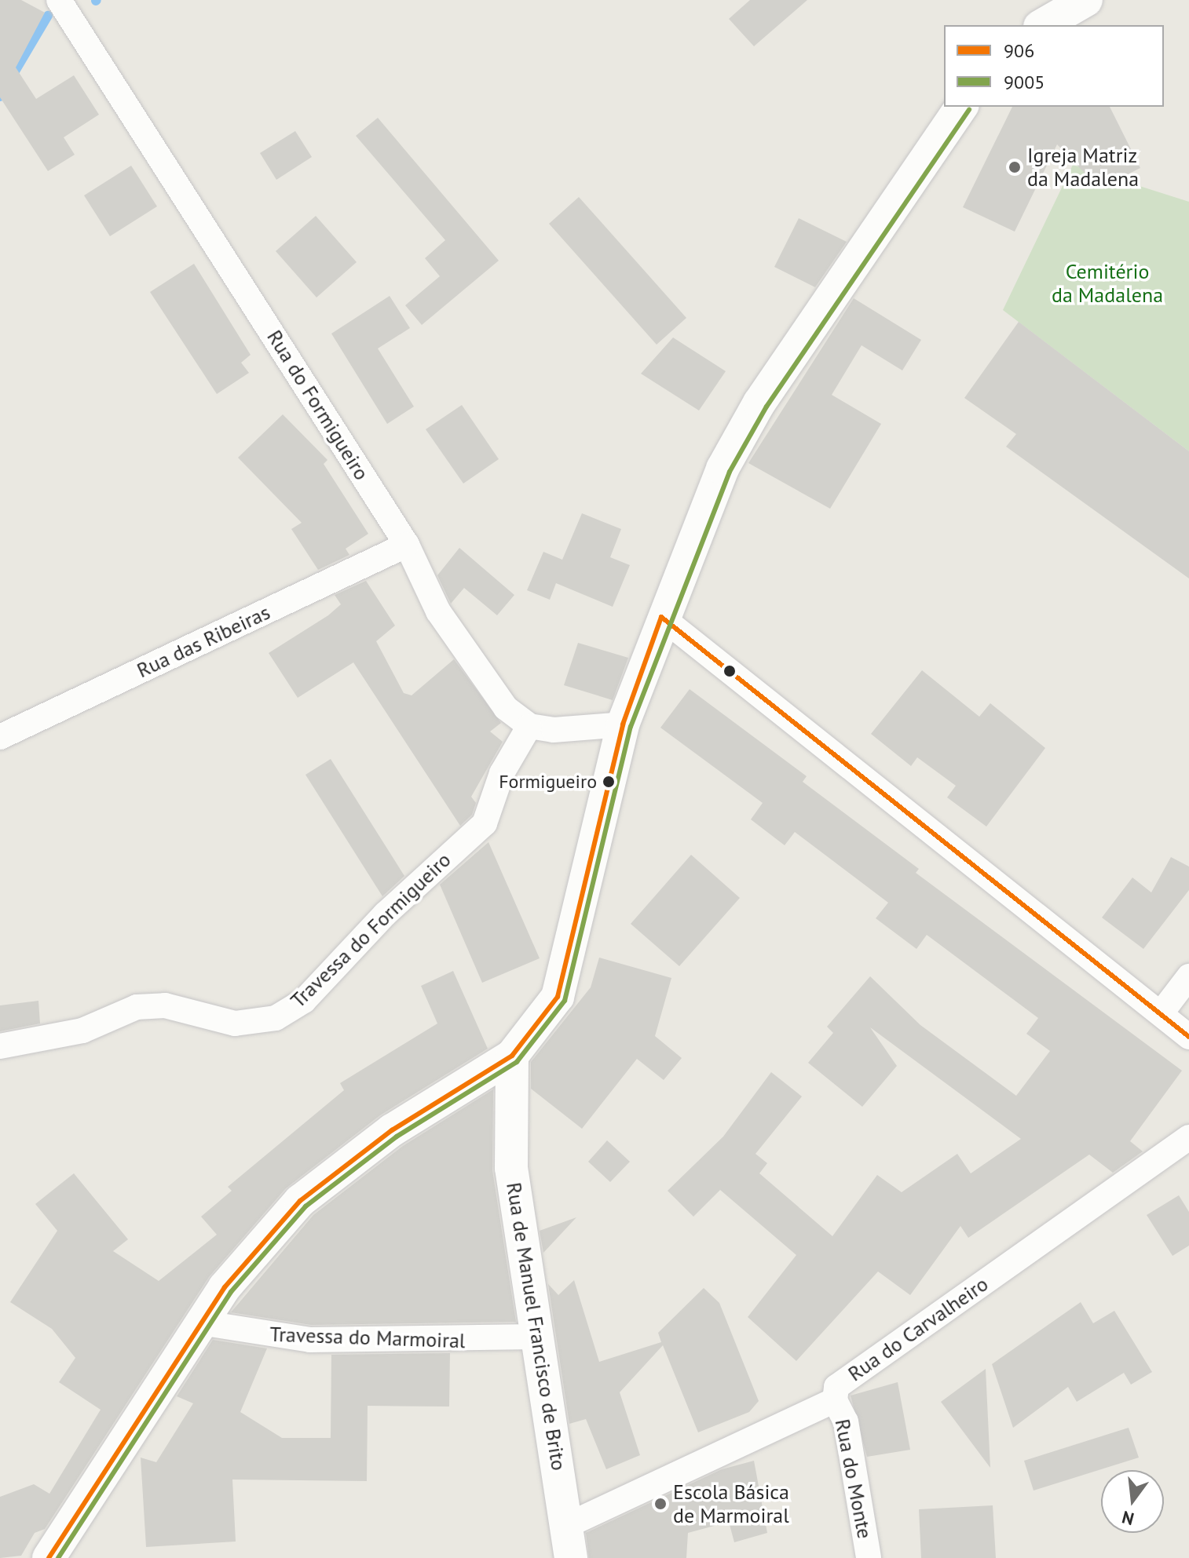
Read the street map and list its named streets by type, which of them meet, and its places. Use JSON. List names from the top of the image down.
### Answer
{
  "streets": {
    "street": [
      "Rua do Formigueiro",
      "Rua das Ribeiras",
      "Travessa do Formigueiro",
      "Rua de Manuel Francisco de Brito",
      "Rua do Carvalheiro",
      "Travessa do Marmoiral",
      "Rua do Monte"
    ]
  },
  "crossings": [
    ["Rua do Formigueiro", "Rua das Ribeiras"],
    ["Rua do Formigueiro", "Travessa do Formigueiro"],
    ["Rua de Manuel Francisco de Brito", "Rua do Carvalheiro"],
    ["Rua de Manuel Francisco de Brito", "Travessa do Marmoiral"],
    ["Rua do Carvalheiro", "Rua do Monte"]
  ],
  "parks": ["Cemitério da Madalena"],
  "places": ["Igreja Matriz da Madalena", "Formigueiro", "Escola Básica de Marmoiral"],
  "lines": ["transit line 9005", "transit line 906"],
  "legend": ["906", "9005"],
  "north": "bottom"
}
